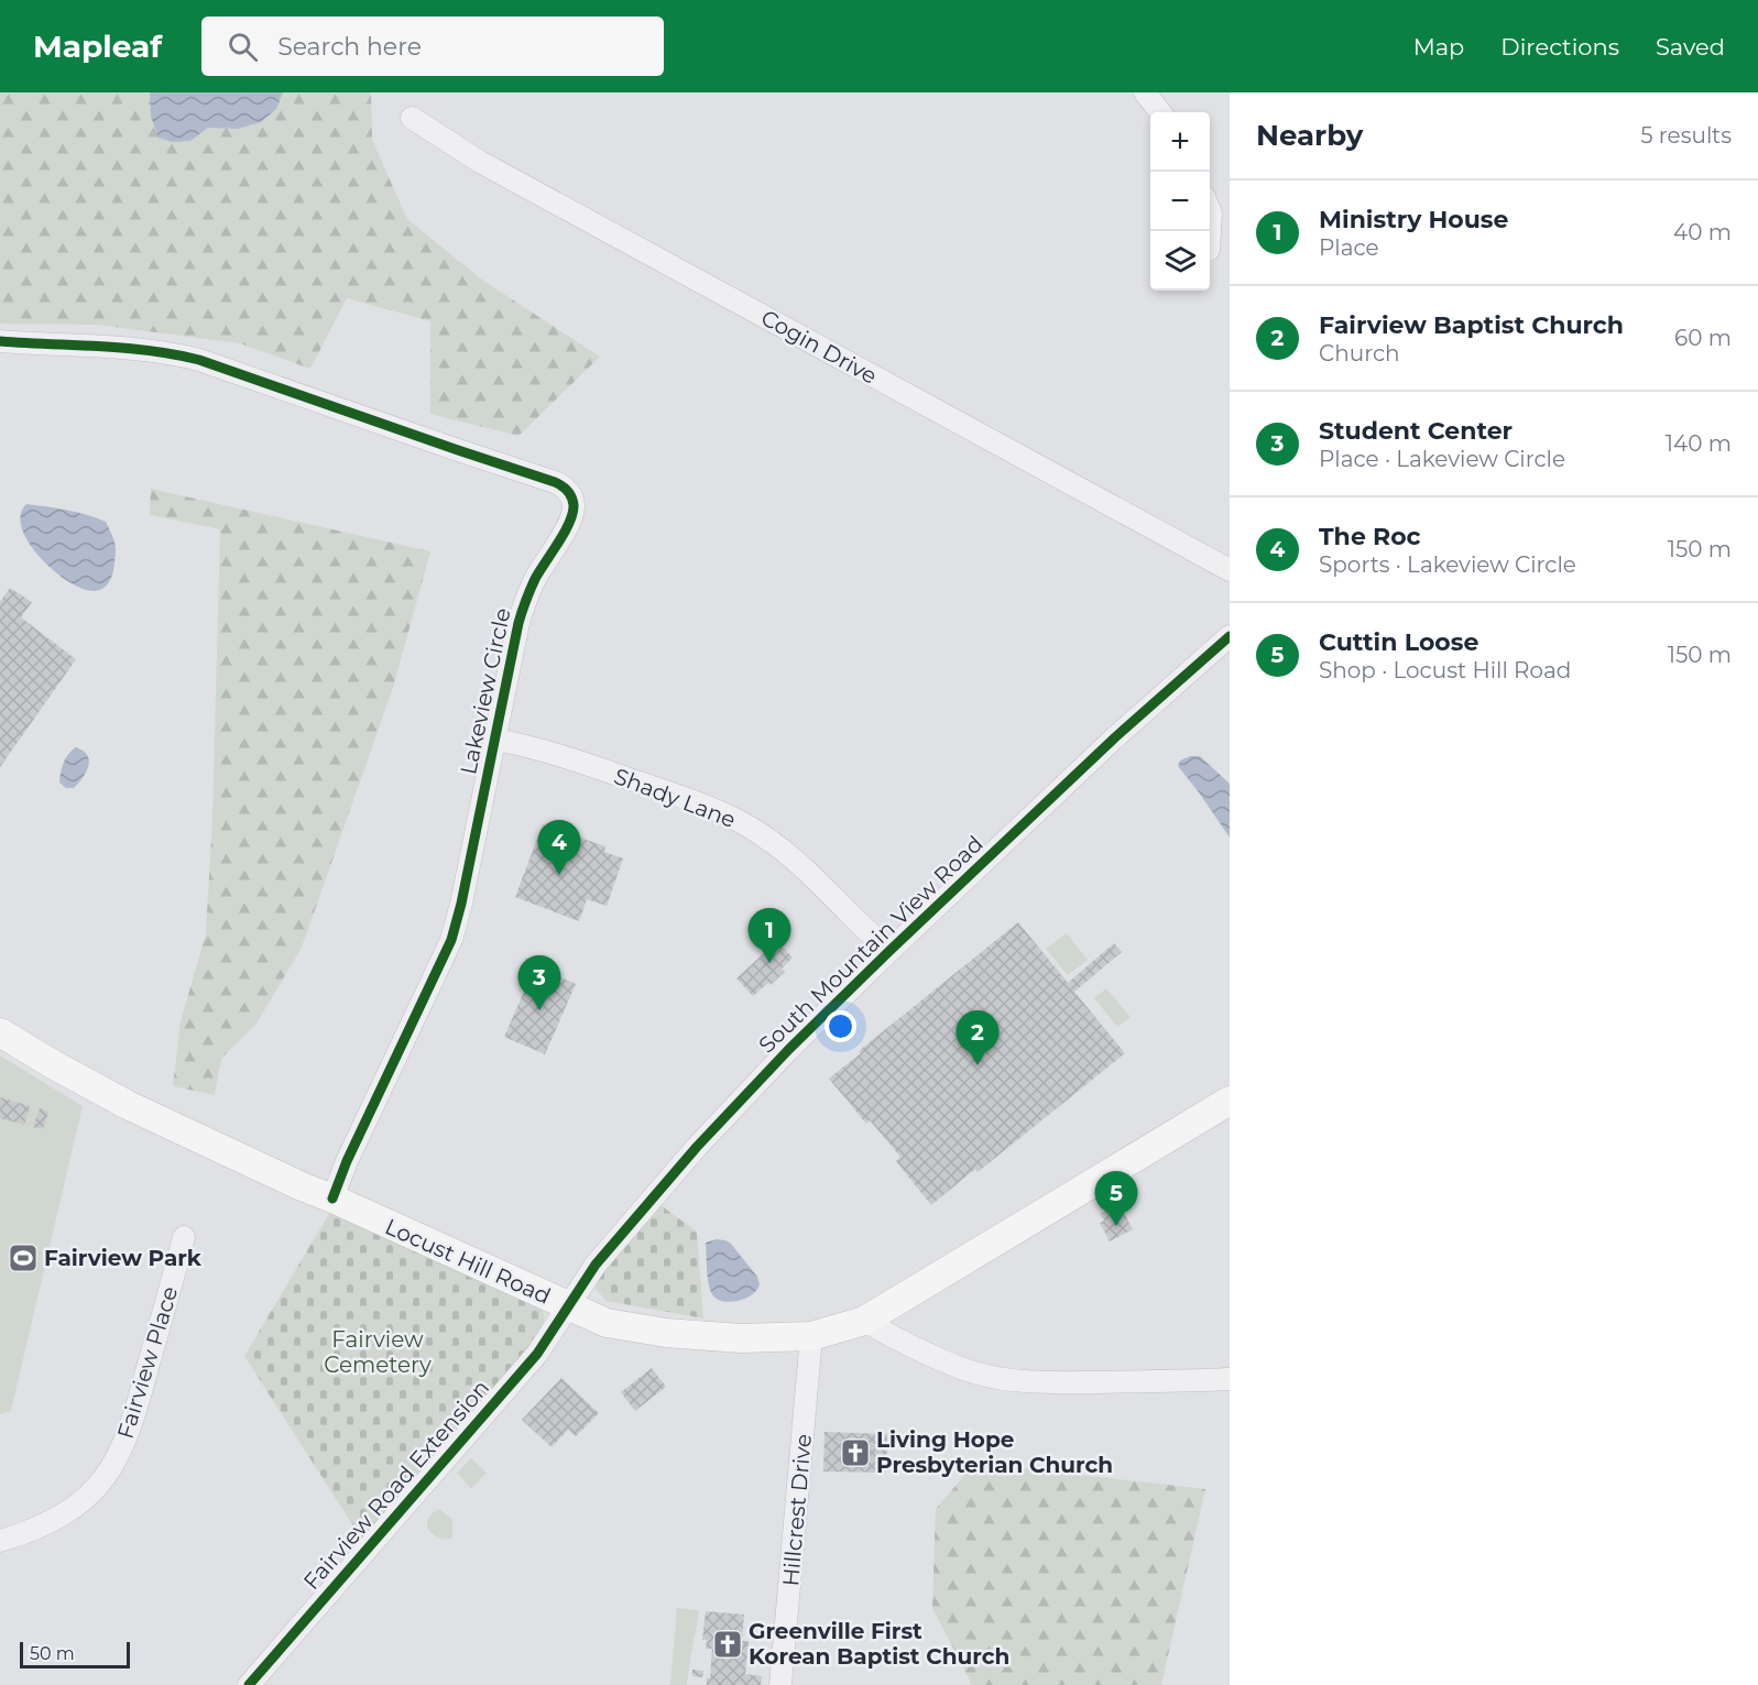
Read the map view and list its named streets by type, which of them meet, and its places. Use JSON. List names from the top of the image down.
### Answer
{
  "streets": {
    "main road": ["Locust Hill Road"],
    "street": [
      "Cogin Drive",
      "Lakeview Circle",
      "Shady Lane",
      "South Mountain View Road",
      "Fairview Place",
      "Fairview Road Extension",
      "Hillcrest Drive"
    ]
  },
  "crossings": [
    ["Lakeview Circle", "Shady Lane"],
    ["Lakeview Circle", "Locust Hill Road"],
    ["Shady Lane", "South Mountain View Road"],
    ["South Mountain View Road", "Locust Hill Road"],
    ["South Mountain View Road", "Fairview Road Extension"],
    ["Locust Hill Road", "Fairview Road Extension"],
    ["Locust Hill Road", "Hillcrest Drive"]
  ],
  "parks": ["Fairview Cemetery"],
  "places": {
    "sports": ["Fairview Park"],
    "church": ["Living Hope Presbyterian Church", "Greenville First Korean Baptist Church"]
  },
  "scale_bar": "50 m",
  "page": {
    "header": "Mapleaf",
    "search": "Search here",
    "nav": ["Map", "Directions", "Saved"],
    "heading": ["Nearby", "5 results"],
    "map_buttons": ["+", "−"],
    "list": [
      {
        "mark": "1",
        "name": "Ministry House",
        "note": "Place",
        "value": "40 m"
      },
      {
        "mark": "2",
        "name": "Fairview Baptist Church",
        "note": "Church",
        "value": "60 m"
      },
      {
        "mark": "3",
        "name": "Student Center",
        "note": "Place · Lakeview Circle",
        "value": "140 m"
      },
      {
        "mark": "4",
        "name": "The Roc",
        "note": "Sports · Lakeview Circle",
        "value": "150 m"
      },
      {
        "mark": "5",
        "name": "Cuttin Loose",
        "note": "Shop · Locust Hill Road",
        "value": "150 m"
      }
    ],
    "pins": [
      "4",
      "1",
      "3",
      "2",
      "5"
    ],
    "scale": "50 m"
  }
}
